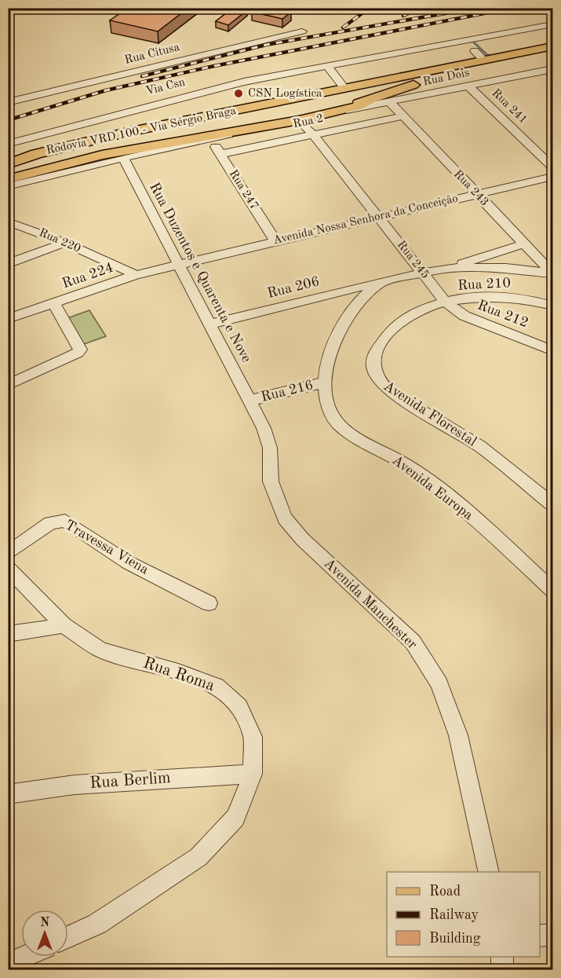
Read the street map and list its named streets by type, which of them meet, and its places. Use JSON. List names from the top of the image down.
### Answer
{
  "streets": {
    "main road": ["Rodovia VRD 100 - Via Sérgio Braga"],
    "street": [
      "Rua Citusa",
      "Rua Dois",
      "Via Csn",
      "Rua 241",
      "Rua 2",
      "Rua 243",
      "Rua 247",
      "Avenida Nossa Senhora da Conceição",
      "Rua 220",
      "Rua 245",
      "Rua Duzentos e Quarenta e Nove",
      "Rua 224",
      "Rua 210",
      "Rua 206",
      "Rua 212",
      "Rua 216",
      "Avenida Florestal",
      "Avenida Europa",
      "Travessa Viena",
      "Avenida Manchester",
      "Rua Roma",
      "Rua Berlim"
    ]
  },
  "crossings": [
    ["Rua Dois", "Rua 241"],
    ["Rua Dois", "Rodovia VRD 100 - Via Sérgio Braga"],
    ["Rua Dois", "Rua 243"],
    ["Rua 2", "Rua 243"],
    ["Rua 2", "Rua 247"],
    ["Rua 2", "Rua 245"],
    ["Rodovia VRD 100 - Via Sérgio Braga", "Rua 245"],
    ["Rua 243", "Avenida Nossa Senhora da Conceição"],
    ["Rua 247", "Avenida Nossa Senhora da Conceição"],
    ["Avenida Nossa Senhora da Conceição", "Rua 245"],
    ["Avenida Nossa Senhora da Conceição", "Rua Duzentos e Quarenta e Nove"],
    ["Avenida Nossa Senhora da Conceição", "Rua 224"],
    ["Rua 220", "Rua 224"],
    ["Rua 245", "Rua 210"],
    ["Rua 245", "Rua 206"],
    ["Rua 245", "Rua 212"],
    ["Rua 245", "Avenida Florestal"],
    ["Rua Duzentos e Quarenta e Nove", "Rua 224"],
    ["Rua Duzentos e Quarenta e Nove", "Rua 206"],
    ["Rua Duzentos e Quarenta e Nove", "Rua 216"],
    ["Rua Duzentos e Quarenta e Nove", "Avenida Manchester"],
    ["Rua 210", "Rua 212"],
    ["Rua 210", "Avenida Florestal"],
    ["Rua 212", "Avenida Florestal"],
    ["Rua 216", "Avenida Europa"],
    ["Rua 216", "Avenida Manchester"],
    ["Rua Roma", "Rua Berlim"]
  ],
  "places": ["CSN Logística"],
  "legend": ["Road", "Railway", "Building"],
  "north": "top"
}
